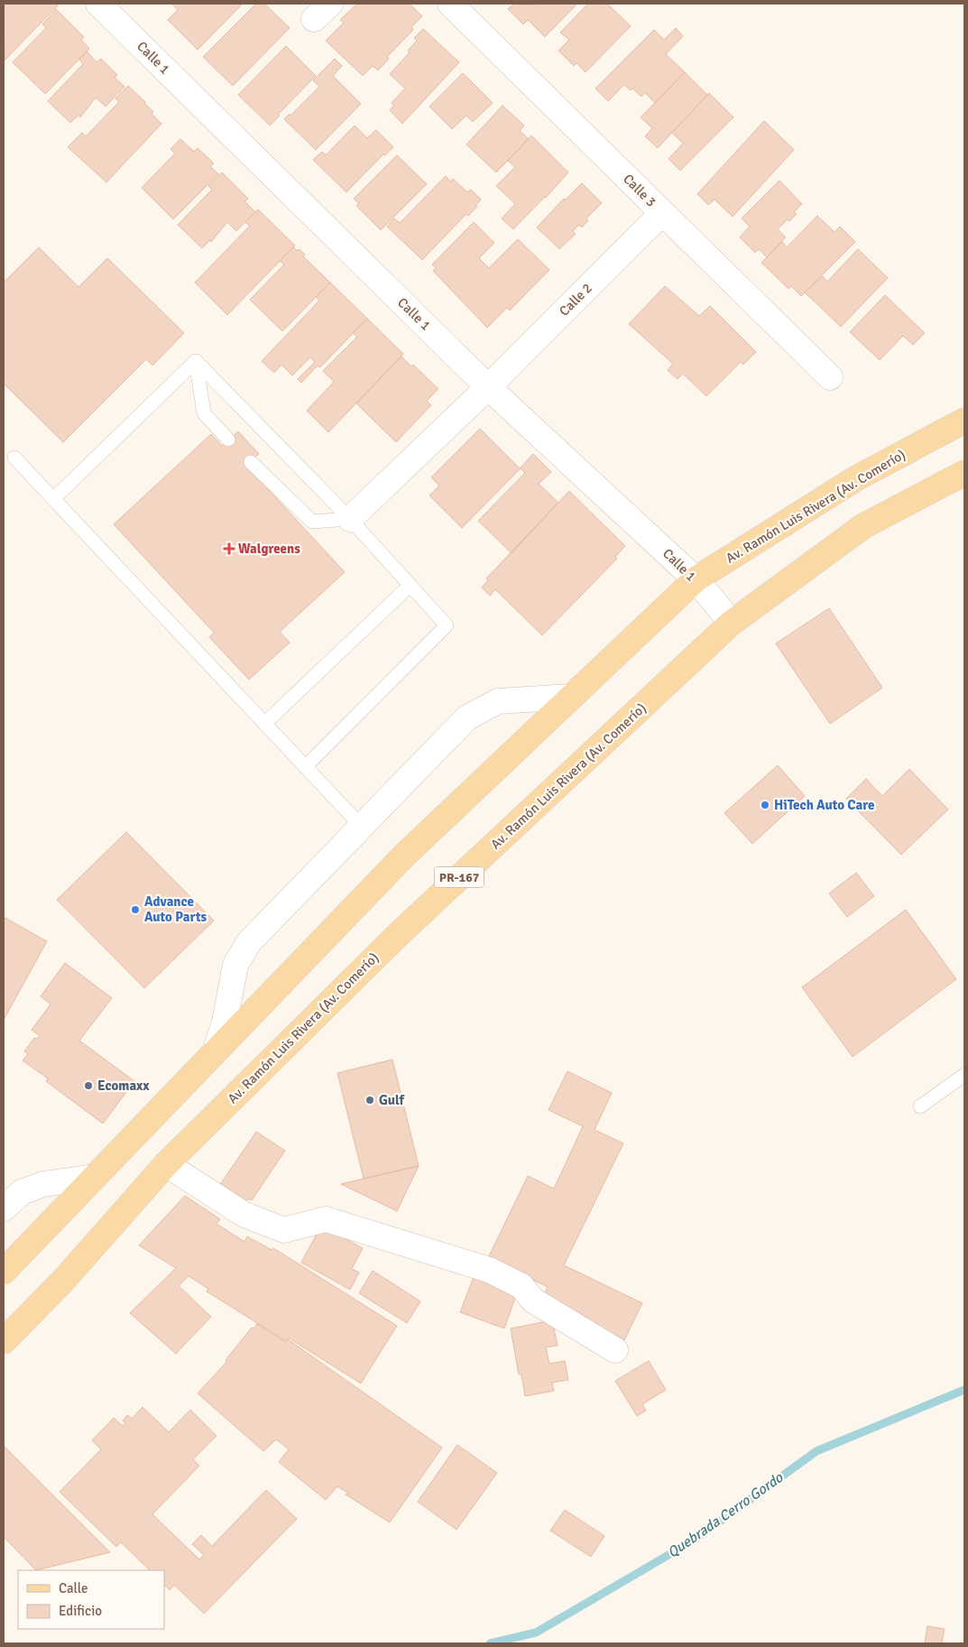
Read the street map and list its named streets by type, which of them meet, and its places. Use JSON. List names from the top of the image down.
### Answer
{
  "streets": {
    "main road": ["Av. Ramón Luis Rivera (Av. Comerío)", "PR-167"],
    "street": ["Calle 1", "Calle 3", "Calle 2"]
  },
  "crossings": [
    ["Calle 1", "Calle 2"],
    ["Calle 1", "Av. Ramón Luis Rivera (Av. Comerío)"],
    ["Calle 3", "Calle 2"]
  ],
  "water": ["Quebrada Cerro Gordo"],
  "places": {
    "health": ["Walgreens"],
    "other": [
      "HiTech Auto Care",
      "Advance Auto Parts",
      "Ecomaxx",
      "Gulf"
    ]
  },
  "legend": ["Calle", "Edificio"]
}
